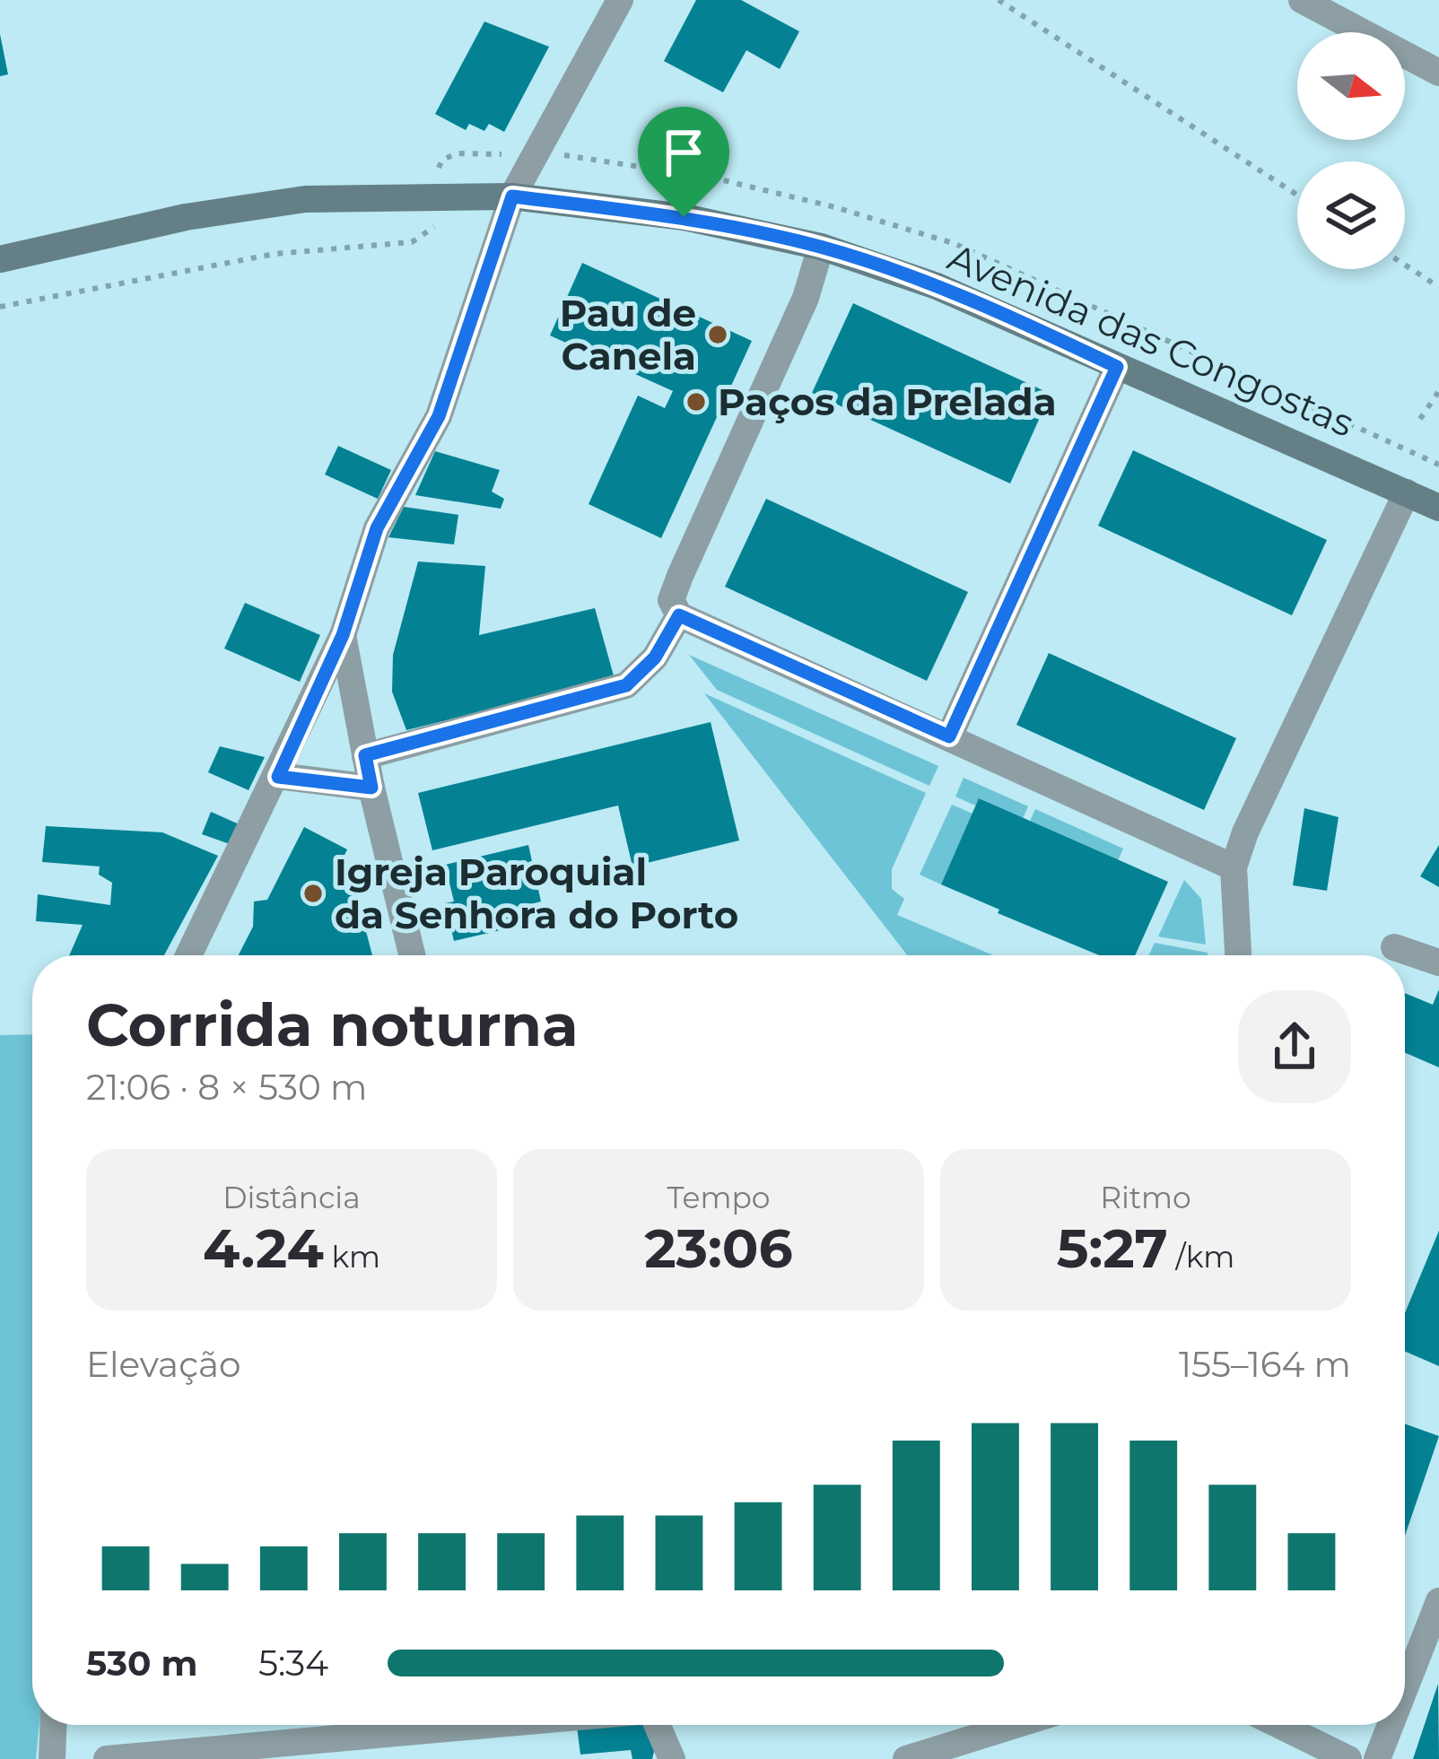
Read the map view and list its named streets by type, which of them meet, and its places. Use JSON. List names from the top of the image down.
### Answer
{
  "streets": {
    "main road": ["Avenida das Congostas"]
  },
  "places": ["Pau de Canela", "Paços da Prelada", "Igreja Paroquial da Senhora do Porto"],
  "north": "right",
  "page": {
    "heading": ["Corrida noturna", "21:06 · 8 × 530 m"],
    "stats": [
      ["Distância", "4.24 km"],
      ["Tempo", "23:06"],
      ["Ritmo", "5:27 /km"]
    ],
    "chart": ["Elevação", "155–164 m"],
    "list": [
      {
        "name": "530 m",
        "note": "5:34"
      }
    ]
  }
}
